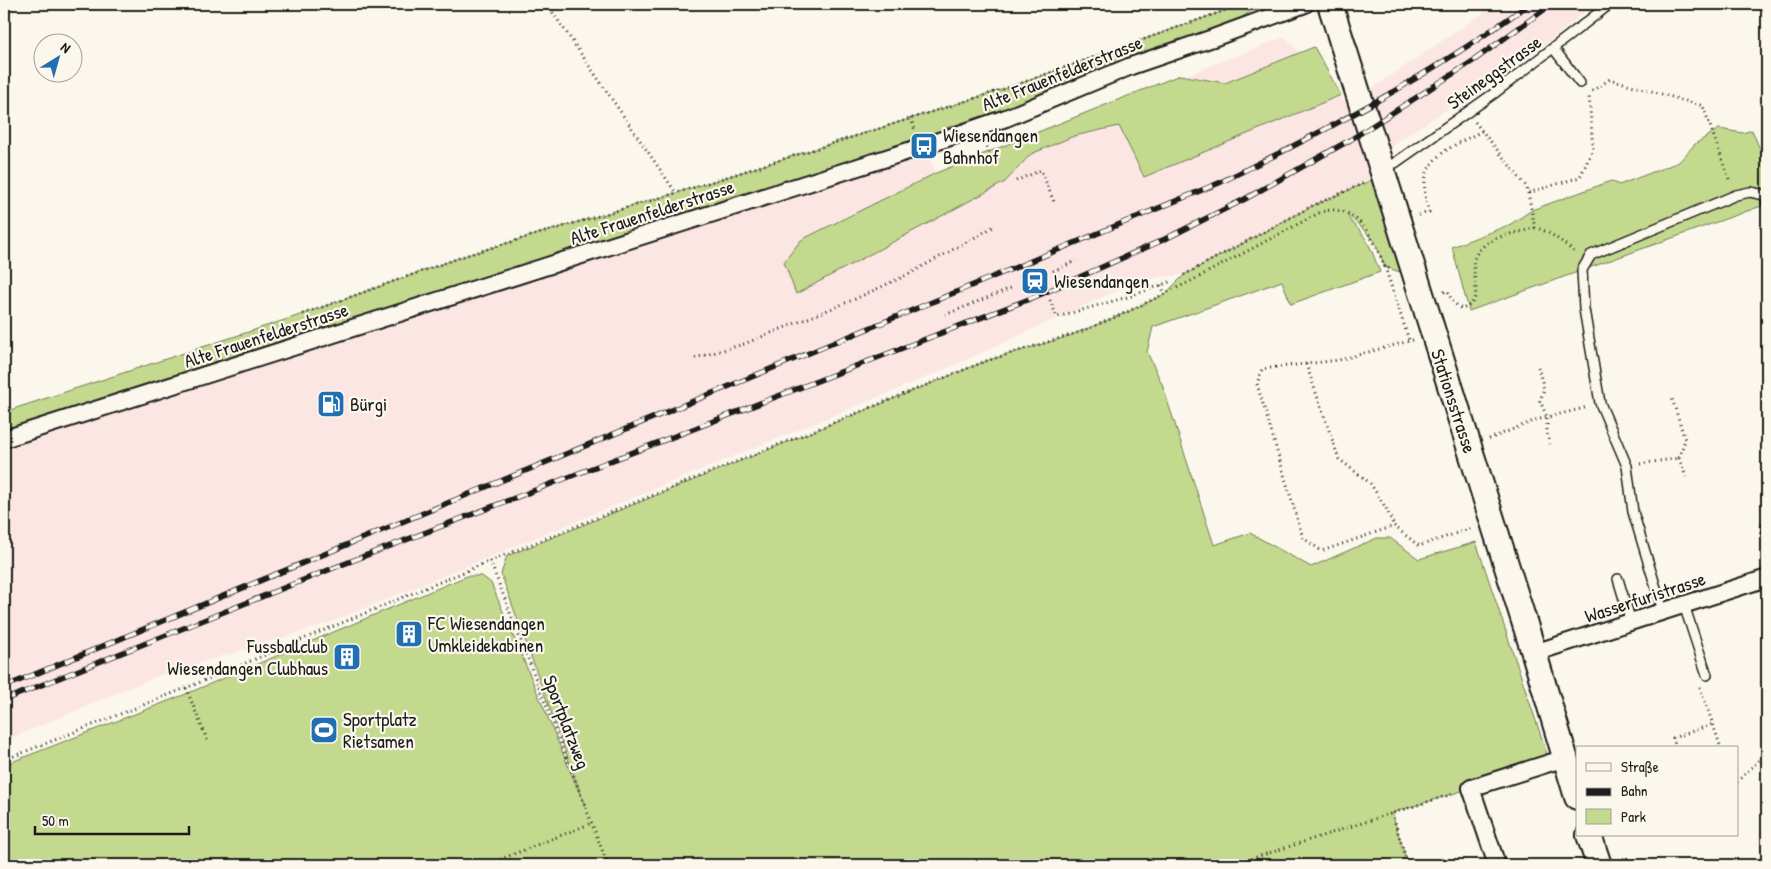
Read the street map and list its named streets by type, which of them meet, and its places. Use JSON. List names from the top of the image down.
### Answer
{
  "streets": {
    "main road": ["Stationsstrasse"],
    "street": ["Alte Frauenfelderstrasse", "Wasserfuristrasse"],
    "lane": ["Steineggstrasse"],
    "path": ["Sportplatzweg"]
  },
  "crossings": [
    ["Stationsstrasse", "Wasserfuristrasse"]
  ],
  "places": {
    "bus stop": ["Wiesendangen Bahnhof"],
    "station": ["Wiesendangen"],
    "fuel station": ["Bürgi"],
    "building": ["FC Wiesendangen Umkleidekabinen", "Fussballclub Wiesendangen Clubhaus"],
    "sports": ["Sportplatz Rietsamen"]
  },
  "legend": ["Straße", "Bahn", "Park"],
  "scale_bar": "50 m",
  "north": "top right"
}
